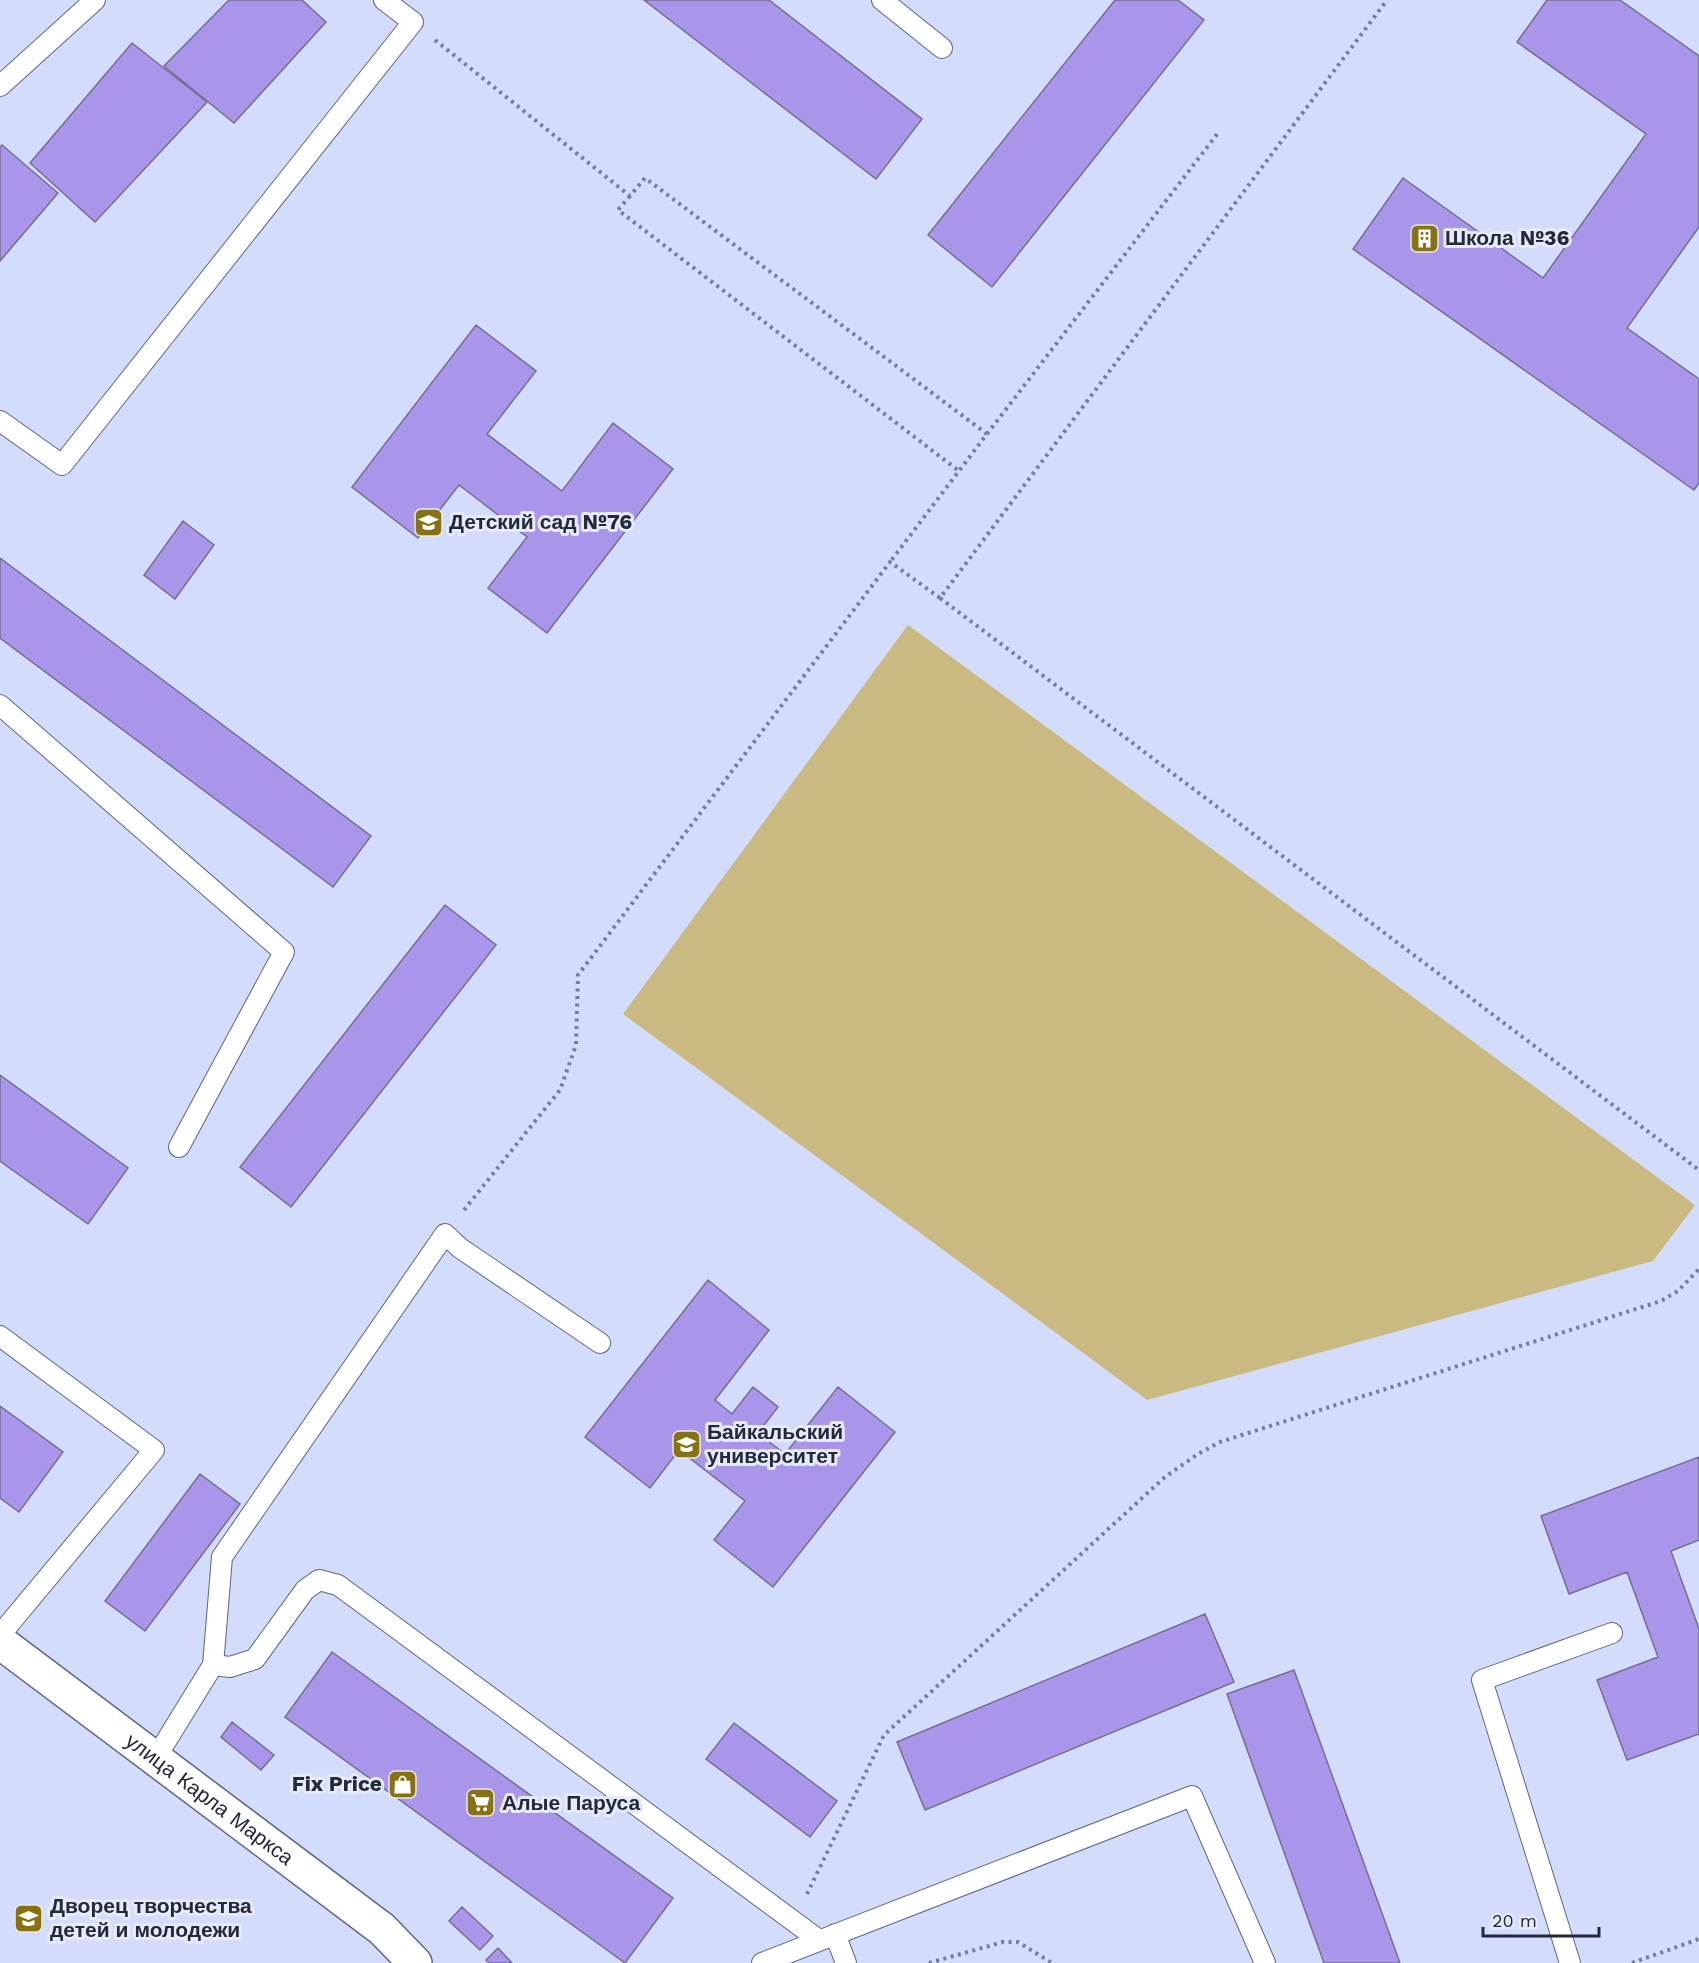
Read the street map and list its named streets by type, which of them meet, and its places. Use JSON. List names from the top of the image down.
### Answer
{
  "streets": {
    "street": ["улица Карла Маркса"]
  },
  "places": {
    "building": ["Школа №36"],
    "school or university": ["Детский сад №76", "Байкальский университет", "Дворец творчества детей и молодежи"],
    "shop": ["Fix Price"],
    "supermarket": ["Алые Паруса"]
  },
  "scale_bar": "20 m"
}
